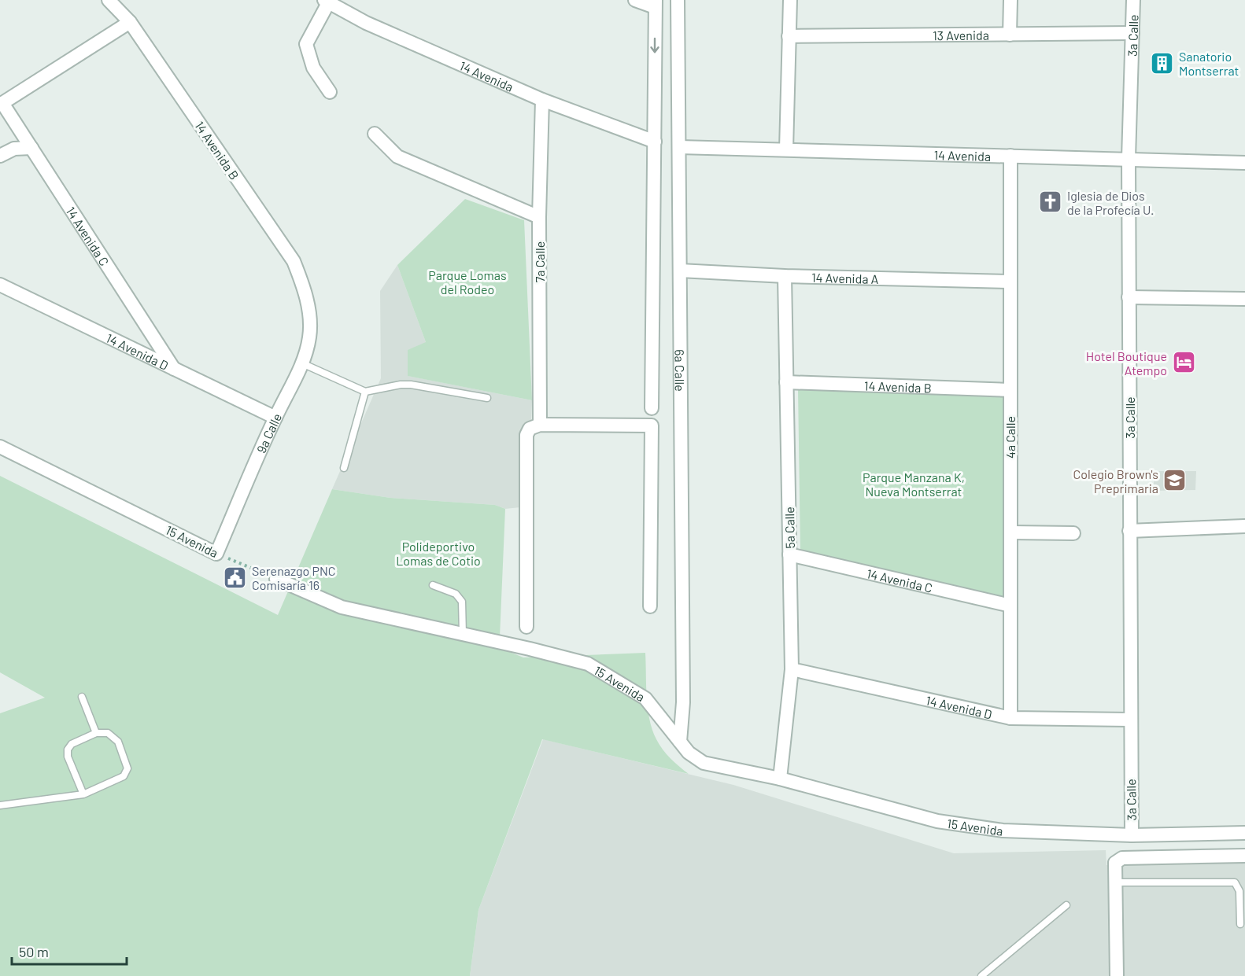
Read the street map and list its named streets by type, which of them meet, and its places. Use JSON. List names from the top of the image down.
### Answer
{
  "streets": {
    "street": [
      "13 Avenida",
      "3a Calle",
      "14 Avenida",
      "14 Avenida B",
      "14 Avenida C",
      "7a Calle",
      "14 Avenida A",
      "14 Avenida D",
      "6a Calle",
      "9a Calle",
      "4a Calle",
      "5a Calle",
      "15 Avenida"
    ]
  },
  "crossings": [
    ["13 Avenida", "3a Calle"],
    ["3a Calle", "14 Avenida"],
    ["3a Calle", "14 Avenida D"],
    ["3a Calle", "15 Avenida"],
    ["14 Avenida", "7a Calle"],
    ["14 Avenida", "6a Calle"],
    ["14 Avenida", "4a Calle"],
    ["14 Avenida B", "9a Calle"],
    ["14 Avenida B", "4a Calle"],
    ["14 Avenida B", "5a Calle"],
    ["14 Avenida C", "14 Avenida D"],
    ["14 Avenida C", "4a Calle"],
    ["14 Avenida C", "5a Calle"],
    ["14 Avenida A", "6a Calle"],
    ["14 Avenida A", "4a Calle"],
    ["14 Avenida A", "5a Calle"],
    ["14 Avenida D", "9a Calle"],
    ["14 Avenida D", "4a Calle"],
    ["14 Avenida D", "5a Calle"],
    ["6a Calle", "15 Avenida"],
    ["9a Calle", "15 Avenida"],
    ["5a Calle", "15 Avenida"]
  ],
  "parks": ["Parque Lomas del Rodeo", "Parque Manzana K, Nueva Montserrat", "Polideportivo Lomas de Cotio"],
  "places": {
    "building": ["Sanatorio Montserrat"],
    "church": ["Iglesia de Dios de la Profecía U."],
    "hotel": ["Hotel Boutique Atempo"],
    "school or university": ["Colegio Brown's Preprimaria"],
    "public building": ["Serenazgo PNC Comisaría 16"]
  },
  "scale_bar": "50 m"
}
